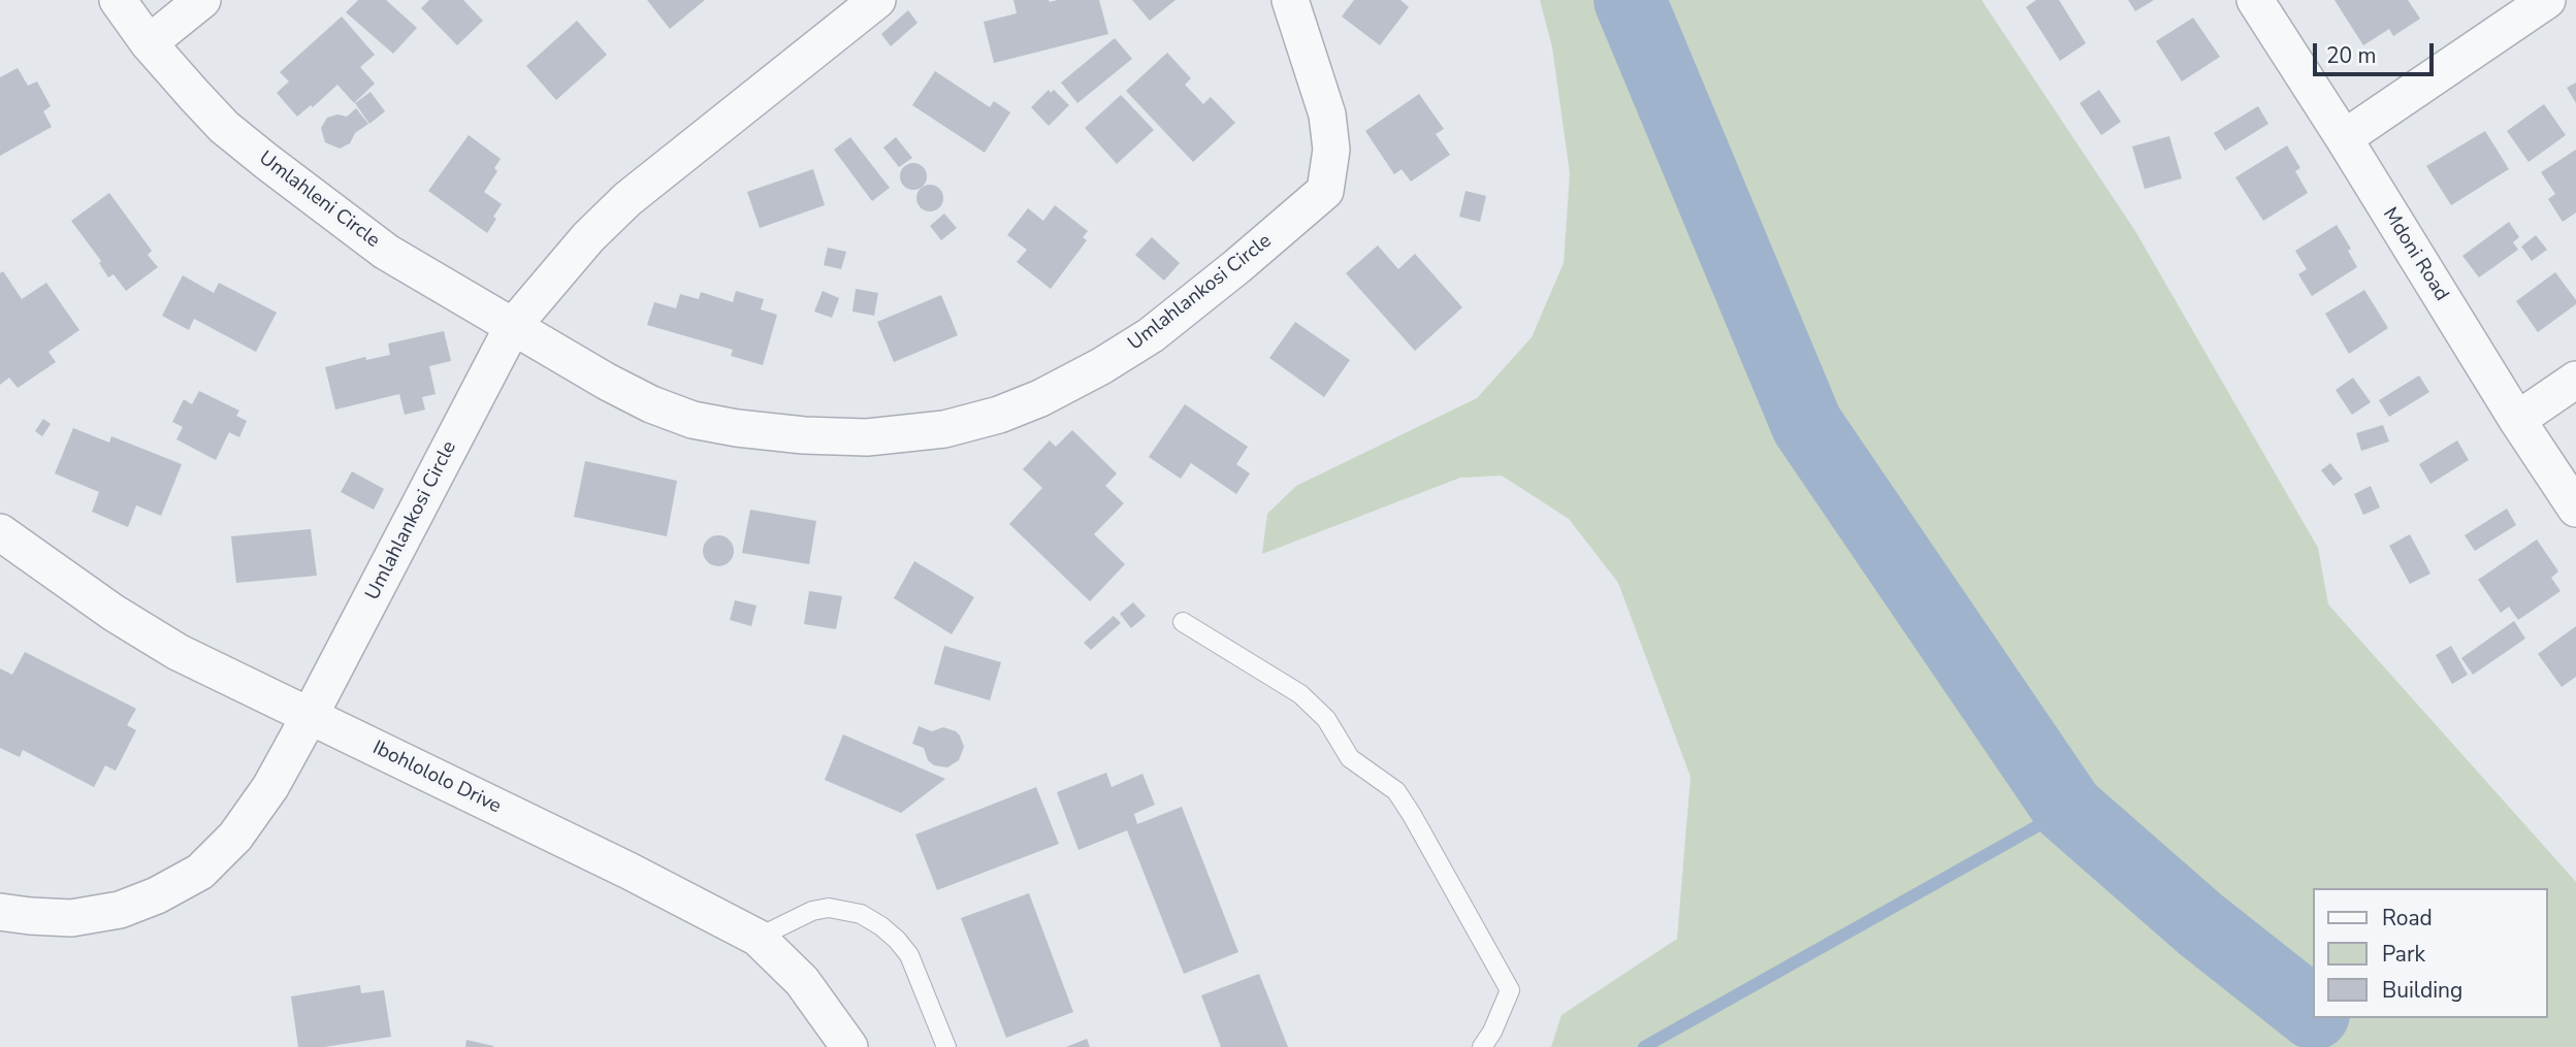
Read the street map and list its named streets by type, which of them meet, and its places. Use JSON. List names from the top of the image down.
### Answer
{
  "streets": {
    "street": [
      "Umlahleni Circle",
      "Mdoni Road",
      "Umlahlankosi Circle",
      "Ibohlololo Drive"
    ]
  },
  "crossings": [
    ["Umlahleni Circle", "Umlahlankosi Circle"],
    ["Umlahlankosi Circle", "Ibohlololo Drive"]
  ],
  "legend": ["Road", "Park", "Building"],
  "scale_bar": "20 m"
}
